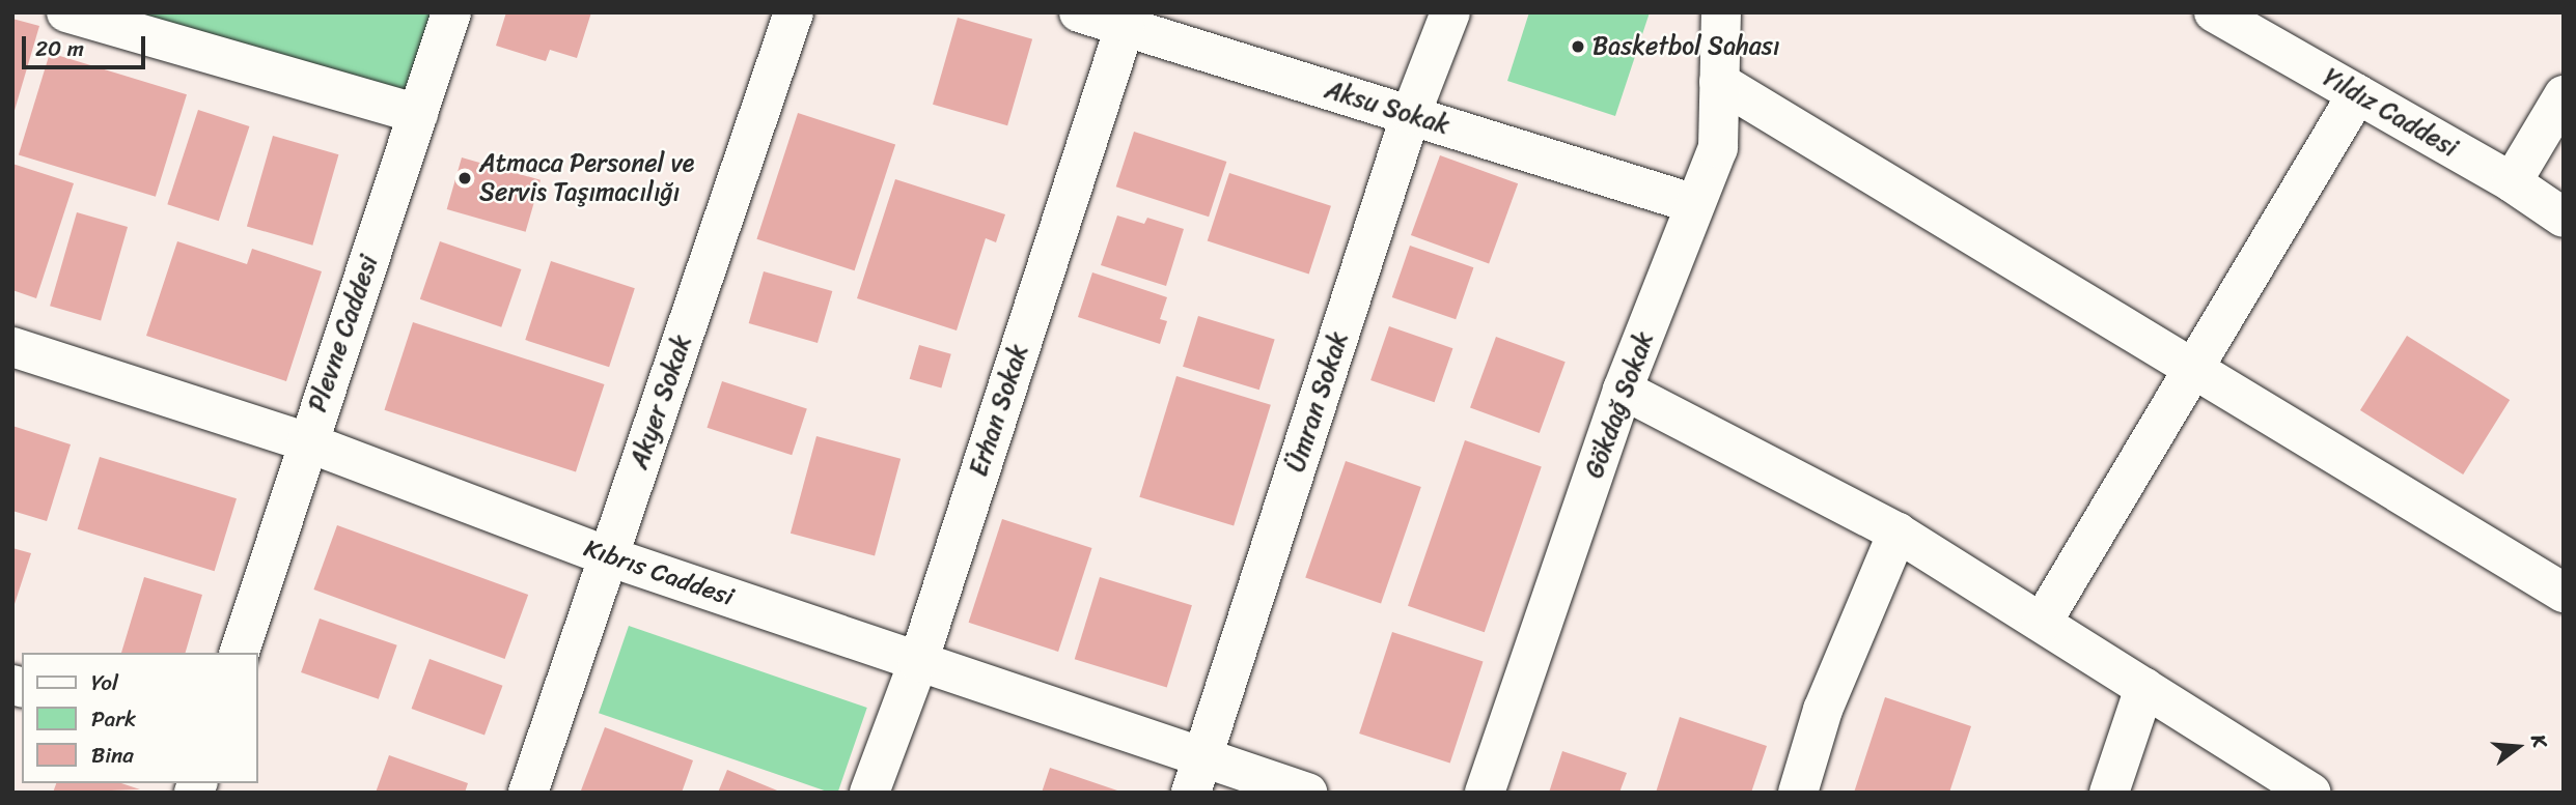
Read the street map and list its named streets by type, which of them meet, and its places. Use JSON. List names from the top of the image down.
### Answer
{
  "streets": {
    "street": [
      "Aksu Sokak",
      "Yıldız Caddesi",
      "Plevne Caddesi",
      "Akyer Sokak",
      "Ümran Sokak",
      "Gökdağ Sokak",
      "Erhan Sokak",
      "Kıbrıs Caddesi"
    ]
  },
  "crossings": [
    ["Aksu Sokak", "Ümran Sokak"],
    ["Aksu Sokak", "Gökdağ Sokak"],
    ["Aksu Sokak", "Erhan Sokak"],
    ["Plevne Caddesi", "Kıbrıs Caddesi"],
    ["Akyer Sokak", "Kıbrıs Caddesi"],
    ["Ümran Sokak", "Kıbrıs Caddesi"],
    ["Erhan Sokak", "Kıbrıs Caddesi"]
  ],
  "places": ["Basketbol Sahası", "Atmaca Personel ve Servis Taşımacılığı"],
  "legend": ["Yol", "Park", "Bina"],
  "scale_bar": "20 m",
  "north": "right"
}
